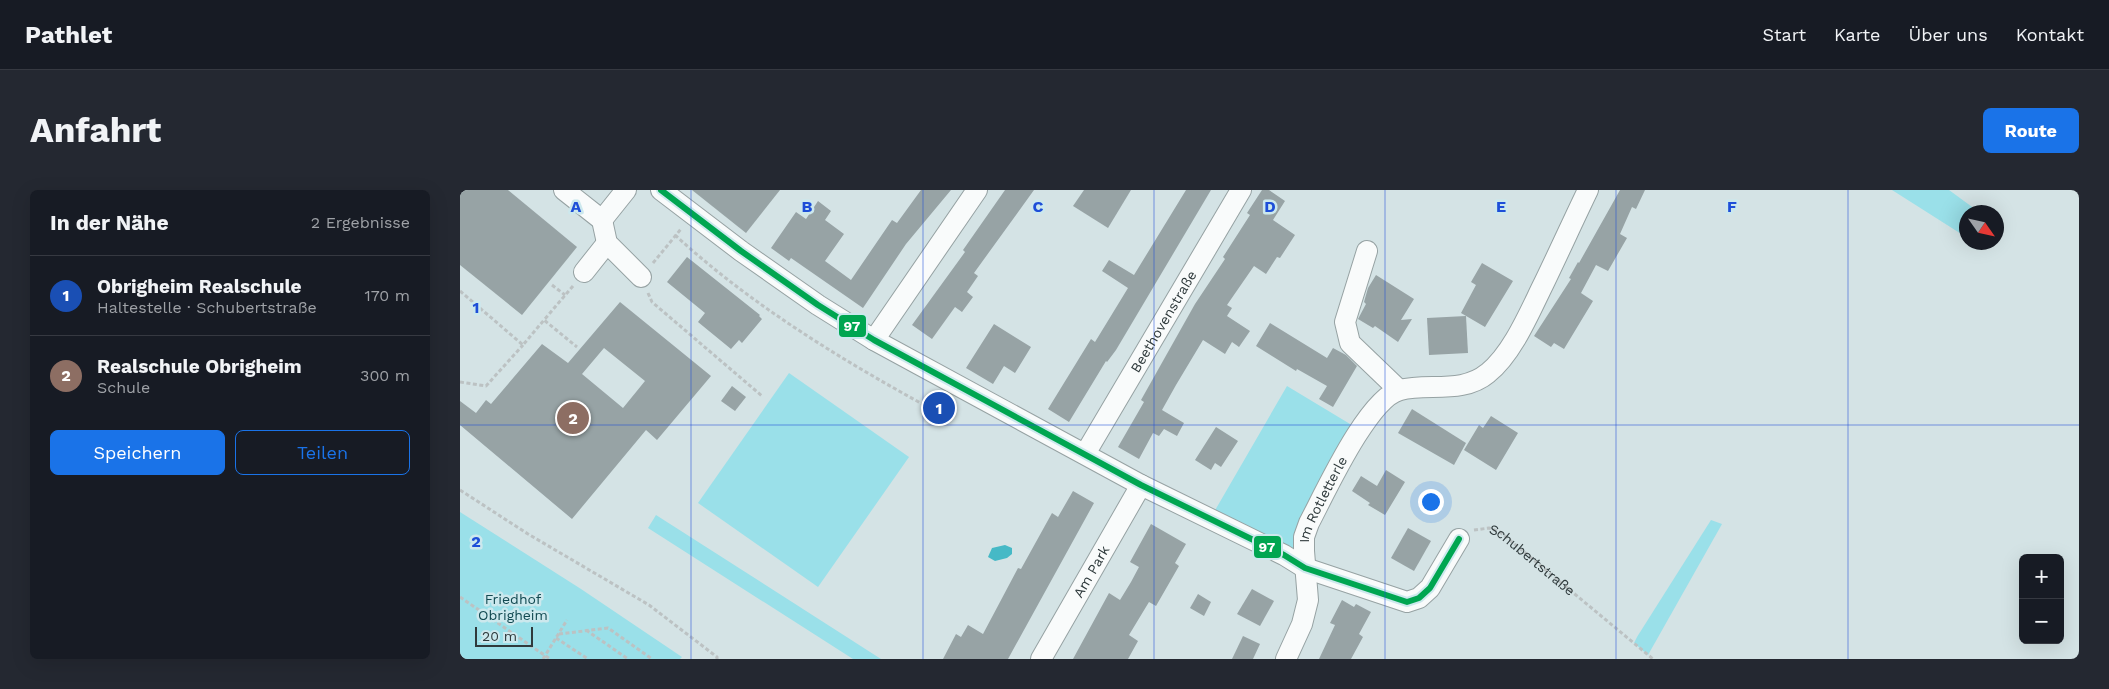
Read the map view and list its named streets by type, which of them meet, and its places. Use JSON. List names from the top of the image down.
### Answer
{
  "streets": {
    "street": ["Beethovenstraße", "Im Rotletterle", "Am Park"],
    "path": ["Schubertstraße"]
  },
  "parks": ["Friedhof Obrigheim"],
  "lines": ["transit line 97"],
  "scale_bar": "20 m",
  "north": "bottom right",
  "page": {
    "header": "Pathlet",
    "nav": [
      "Start",
      "Karte",
      "Über uns",
      "Kontakt"
    ],
    "buttons": [
      "Route",
      ["Speichern", "Teilen"]
    ],
    "title": "Anfahrt",
    "heading": ["In der Nähe", "2 Ergebnisse"],
    "list": [
      {
        "mark": "1",
        "name": "Obrigheim Realschule",
        "note": "Haltestelle · Schubertstraße",
        "value": "170 m"
      },
      {
        "mark": "2",
        "name": "Realschule Obrigheim",
        "note": "Schule",
        "value": "300 m"
      }
    ],
    "pins": ["1", "2"],
    "map_buttons": ["+", "−"],
    "scale": "20 m"
  },
  "grid": {
    "columns": [
      "A",
      "B",
      "C",
      "D",
      "E",
      "F"
    ],
    "rows": ["1", "2"]
  }
}
